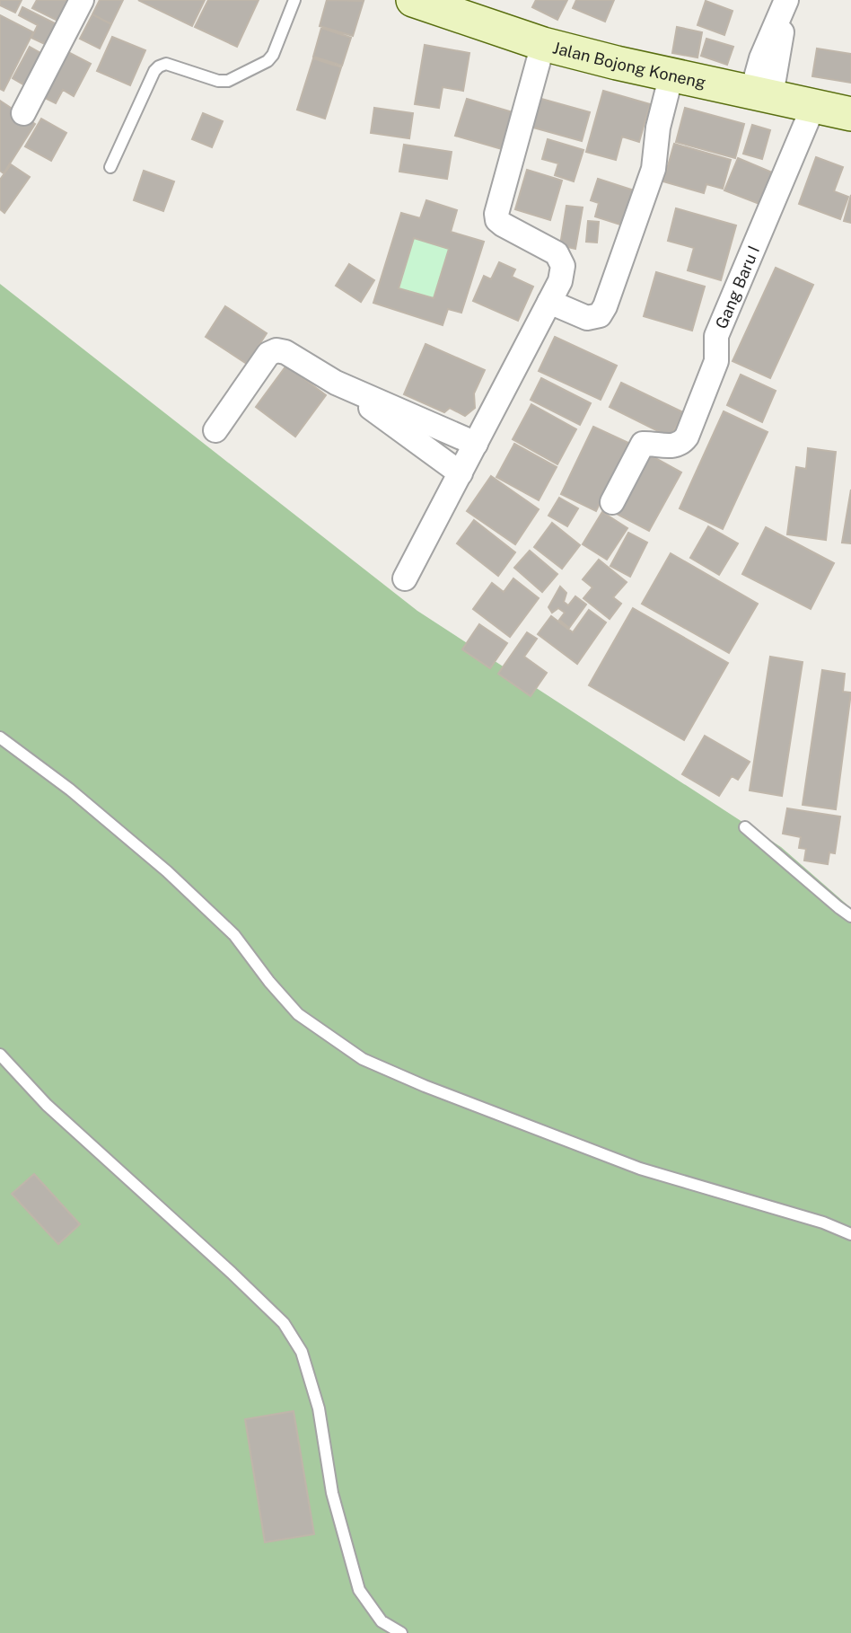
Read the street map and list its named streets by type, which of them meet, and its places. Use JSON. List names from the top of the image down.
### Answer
{
  "streets": {
    "street": ["Jalan Bojong Koneng", "Gang Baru I"]
  },
  "crossings": [
    ["Jalan Bojong Koneng", "Gang Baru I"]
  ]
}
